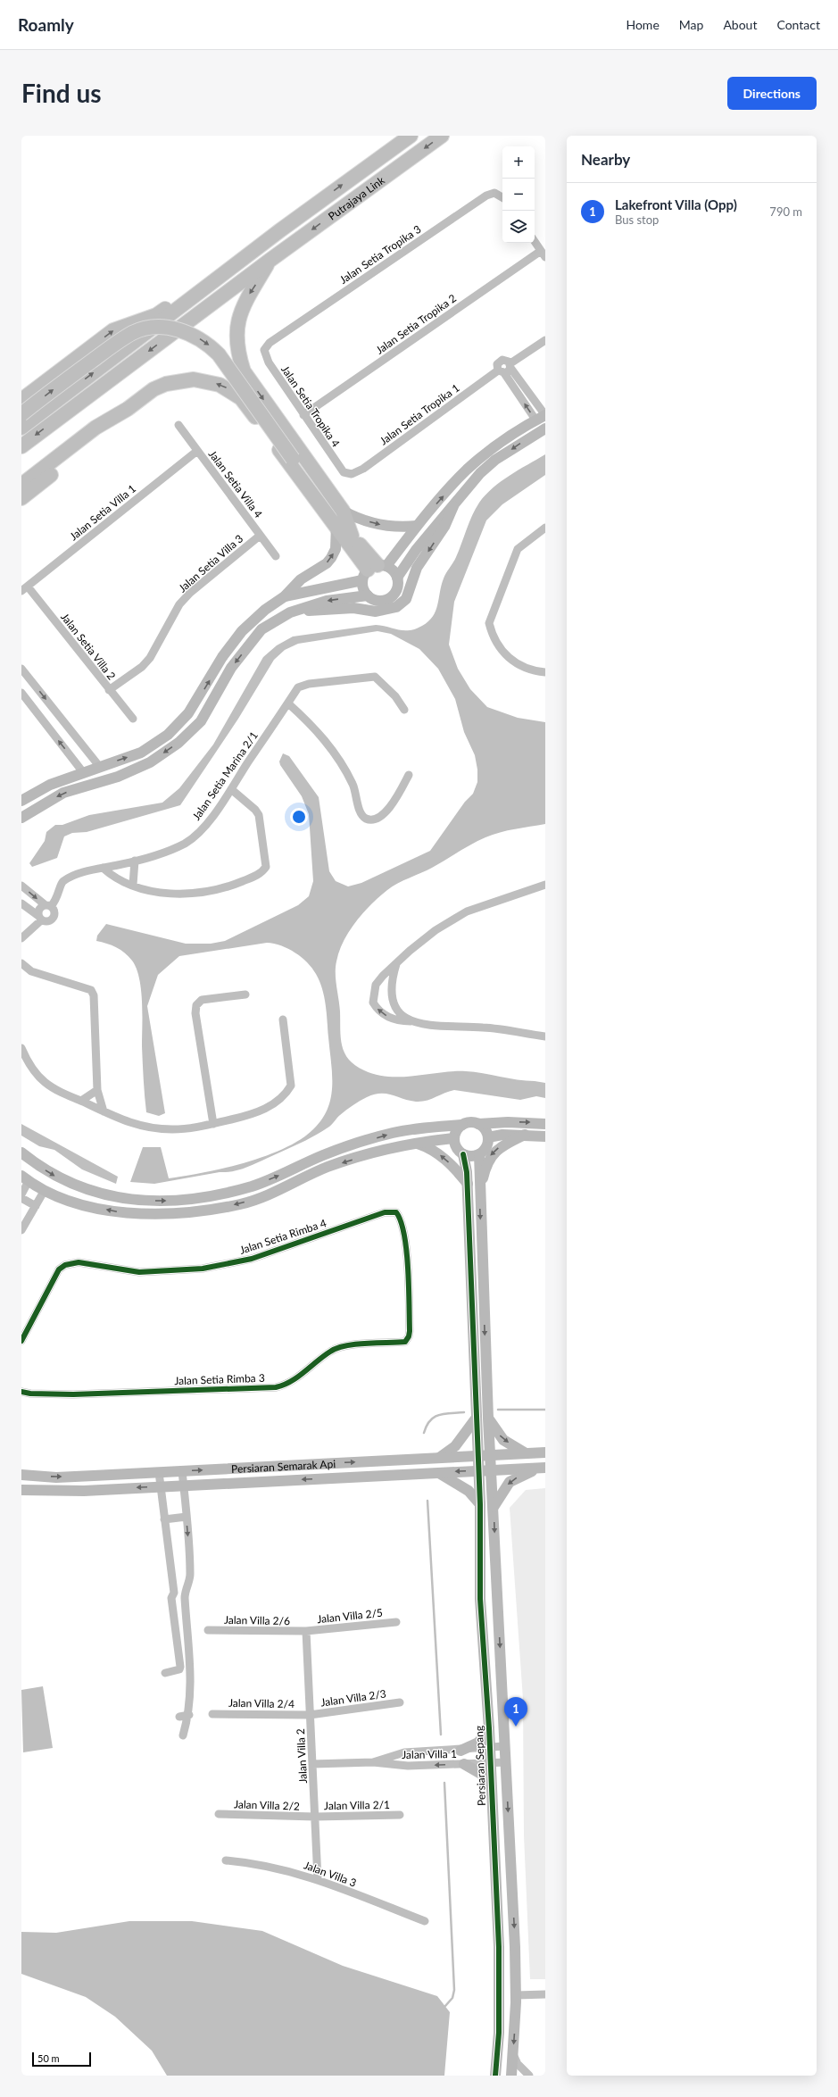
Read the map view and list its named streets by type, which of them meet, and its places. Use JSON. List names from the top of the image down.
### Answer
{
  "streets": {
    "highway": ["Putrajaya Link"],
    "street": [
      "Jalan Setia Tropika 3",
      "Jalan Setia Tropika 2",
      "Jalan Setia Tropika 4",
      "Jalan Setia Tropika 1",
      "Jalan Setia Villa 4",
      "Jalan Setia Villa 1",
      "Jalan Setia Villa 3",
      "Jalan Setia Villa 2",
      "Jalan Setia Marina 2/1",
      "Jalan Setia Rimba 4",
      "Jalan Setia Rimba 3",
      "Persiaran Semarak Api",
      "Jalan Villa 2/5",
      "Jalan Villa 2/6",
      "Jalan Villa 2/3",
      "Jalan Villa 2/4",
      "Jalan Villa 1",
      "Jalan Villa 2",
      "Persiaran Sepang",
      "Jalan Villa 2/2",
      "Jalan Villa 2/1",
      "Jalan Villa 3"
    ]
  },
  "crossings": [
    ["Jalan Setia Tropika 3", "Jalan Setia Tropika 4"],
    ["Jalan Setia Tropika 2", "Jalan Setia Tropika 4"],
    ["Jalan Setia Tropika 4", "Jalan Setia Tropika 1"],
    ["Jalan Setia Villa 4", "Jalan Setia Villa 1"],
    ["Jalan Setia Villa 4", "Jalan Setia Villa 3"],
    ["Jalan Setia Villa 1", "Jalan Setia Villa 2"],
    ["Jalan Setia Villa 3", "Jalan Setia Villa 2"],
    ["Jalan Setia Rimba 4", "Jalan Setia Rimba 3"],
    ["Persiaran Semarak Api", "Persiaran Sepang"],
    ["Jalan Villa 2/5", "Jalan Villa 2/6"],
    ["Jalan Villa 2/5", "Jalan Villa 2"],
    ["Jalan Villa 2/6", "Jalan Villa 2"],
    ["Jalan Villa 2/3", "Jalan Villa 2/4"],
    ["Jalan Villa 2/3", "Jalan Villa 2"],
    ["Jalan Villa 2/4", "Jalan Villa 2"],
    ["Jalan Villa 1", "Jalan Villa 2"],
    ["Jalan Villa 1", "Persiaran Sepang"],
    ["Jalan Villa 2", "Jalan Villa 2/2"],
    ["Jalan Villa 2", "Jalan Villa 2/1"],
    ["Jalan Villa 2", "Jalan Villa 3"],
    ["Jalan Villa 2/2", "Jalan Villa 2/1"]
  ],
  "scale_bar": "50 m",
  "page": {
    "header": "Roamly",
    "nav": [
      "Home",
      "Map",
      "About",
      "Contact"
    ],
    "buttons": "Directions",
    "title": "Find us",
    "heading": "Nearby",
    "map_buttons": ["+", "−"],
    "list": [
      {
        "mark": "1",
        "name": "Lakefront Villa (Opp)",
        "note": "Bus stop",
        "value": "790 m"
      }
    ],
    "pins": "1",
    "scale": "50 m"
  }
}
